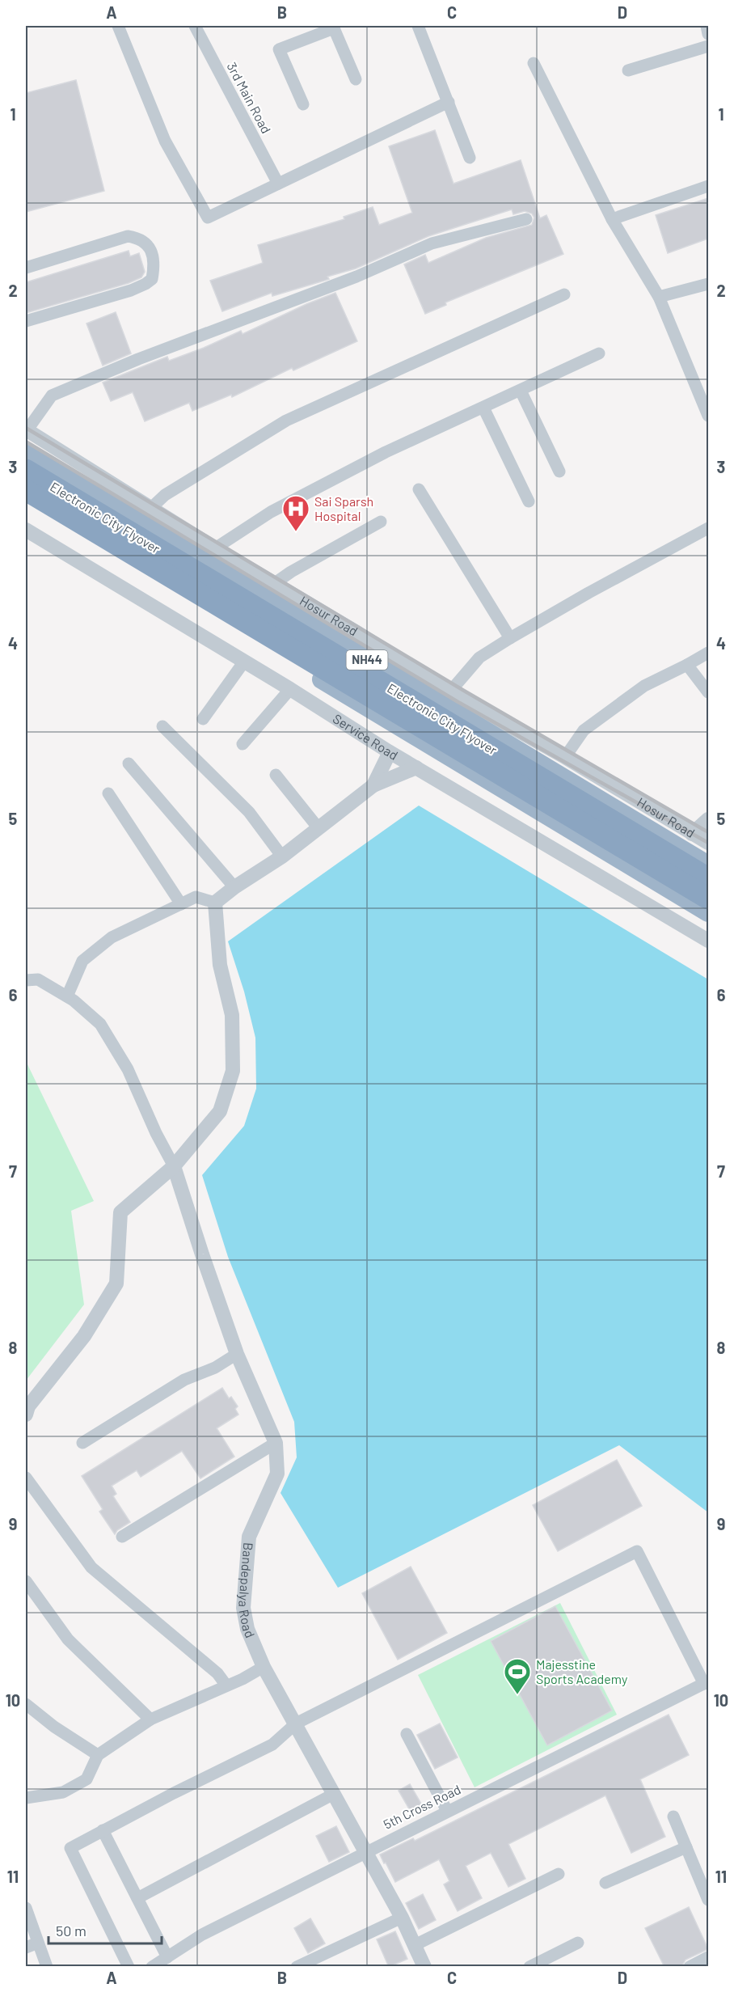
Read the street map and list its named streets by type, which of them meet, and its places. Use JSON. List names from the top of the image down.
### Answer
{
  "streets": {
    "highway": ["Electronic City Flyover", "Hosur Road", "NH44"],
    "street": [
      "3rd Main Road",
      "Service Road",
      "Bandepalya Road",
      "5th Cross Road"
    ]
  },
  "crossings": [
    ["Bandepalya Road", "5th Cross Road"]
  ],
  "places": {
    "hospital": ["Sai Sparsh Hospital"],
    "sports": ["Majesstine Sports Academy"]
  },
  "scale_bar": "50 m",
  "grid": {
    "columns": [
      "A",
      "B",
      "C",
      "D"
    ],
    "rows": [
      "1",
      "2",
      "3",
      "4",
      "5",
      "6",
      "7",
      "8",
      "9",
      "10",
      "11"
    ]
  }
}
